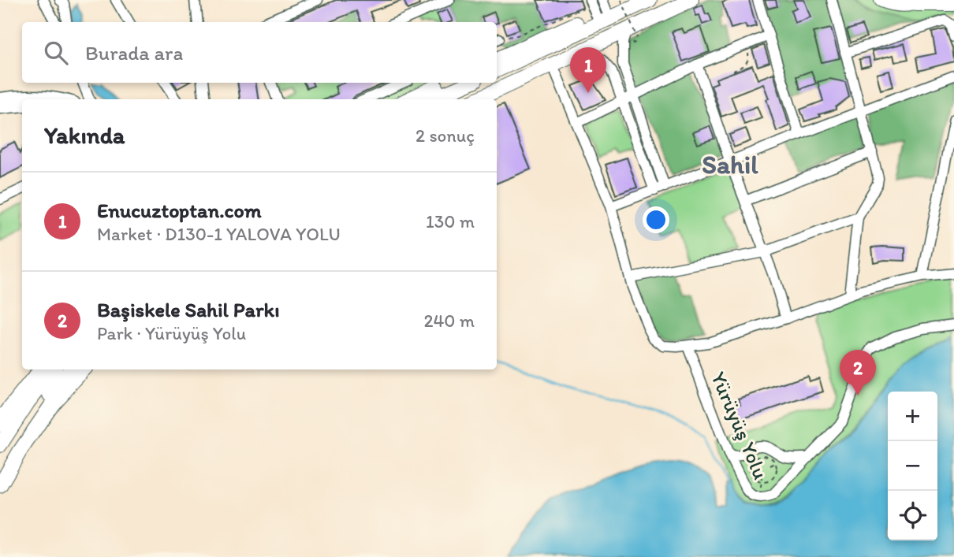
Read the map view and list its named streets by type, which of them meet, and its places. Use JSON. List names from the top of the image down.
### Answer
{
  "streets": {
    "street": ["Yürüyüş Yolu"]
  },
  "districts": ["Sahil"],
  "page": {
    "search": "Burada ara",
    "pins": ["1", "2"],
    "heading": ["Yakında", "2 sonuç"],
    "list": [
      {
        "mark": "1",
        "name": "Enucuztoptan.com",
        "note": "Market · D130-1 YALOVA YOLU",
        "value": "130 m"
      },
      {
        "mark": "2",
        "name": "Başiskele Sahil Parkı",
        "note": "Park · Yürüyüş Yolu",
        "value": "240 m"
      }
    ],
    "map_buttons": ["+", "−"]
  }
}
